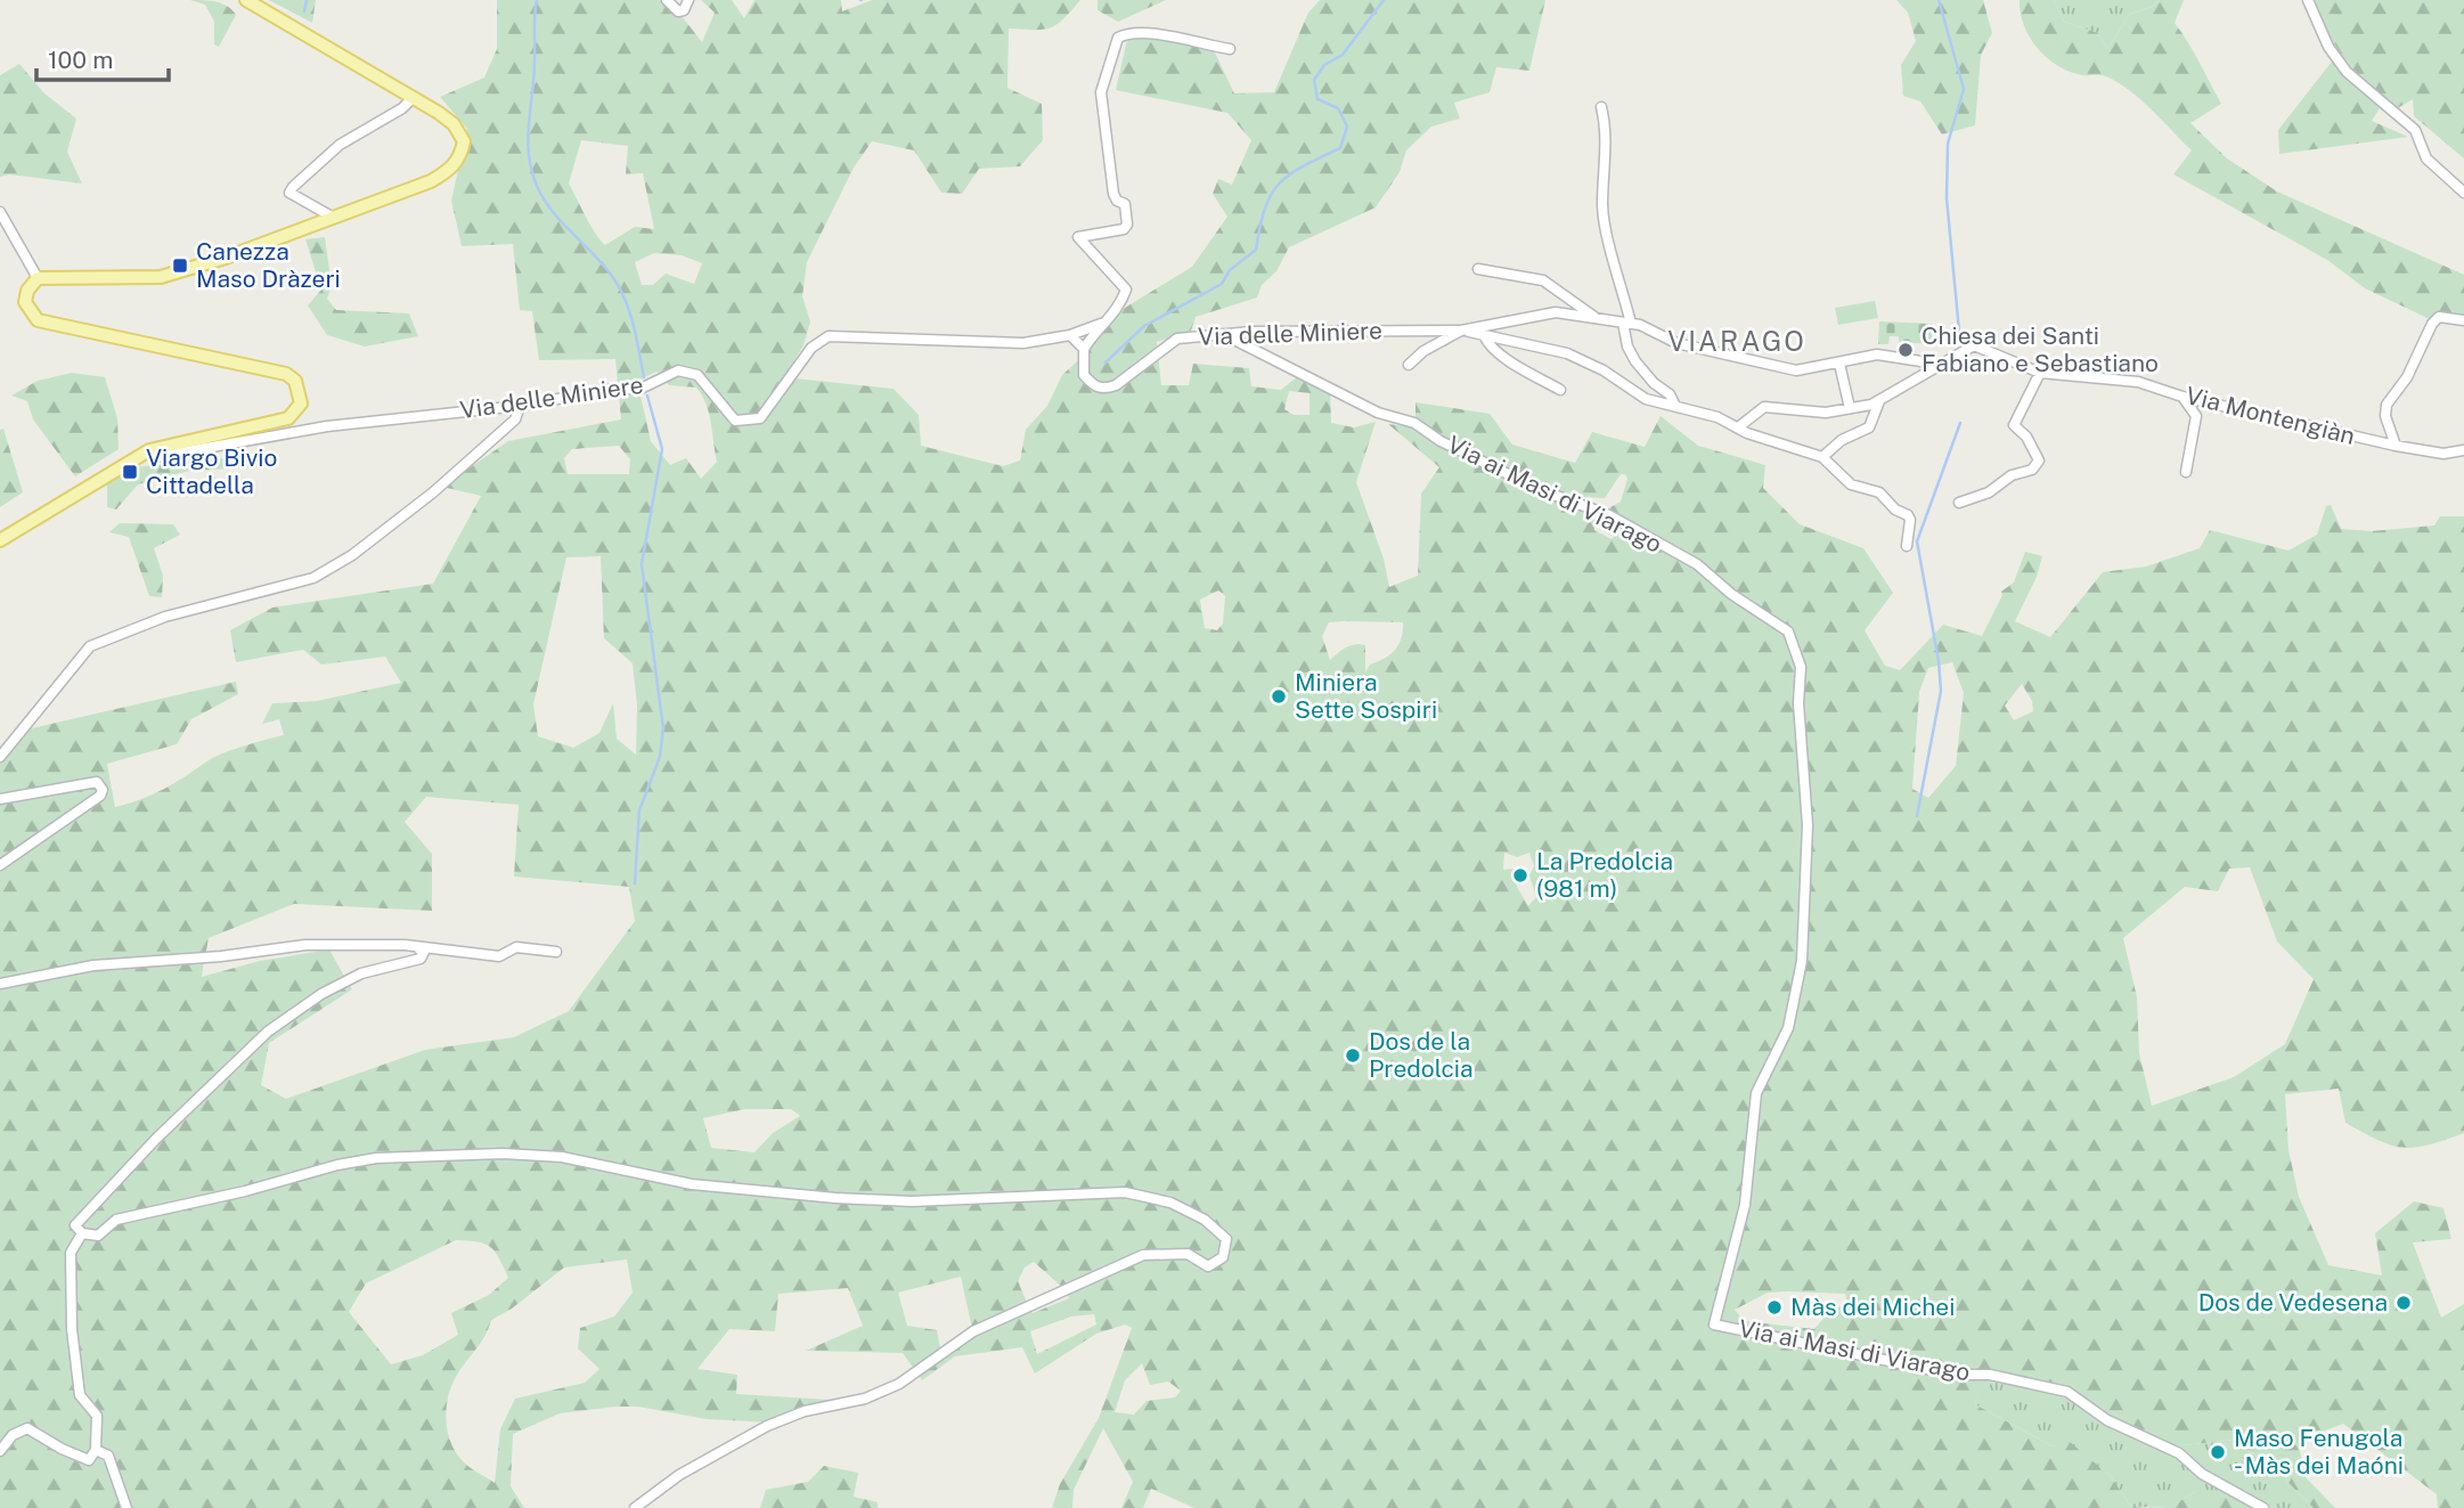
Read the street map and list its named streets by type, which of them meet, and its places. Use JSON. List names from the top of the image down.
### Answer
{
  "streets": {
    "street": ["Via delle Miniere", "Via Montengiàn", "Via ai Masi di Viarago"]
  },
  "crossings": [
    ["Via delle Miniere", "Via ai Masi di Viarago"]
  ],
  "districts": ["VIARAGO"],
  "places": {
    "transit": ["Canezza Maso Dràzeri", "Viargo Bivio Cittadella"],
    "other": [
      "Chiesa dei Santi Fabiano e Sebastiano",
      "Miniera Sette Sospiri",
      "La Predolcia (981 m)",
      "Dos de la Predolcia",
      "Dos de Vedesena",
      "Màs dei Michei",
      "Maso Fenugola - Màs dei Maóni"
    ]
  },
  "scale_bar": "100 m"
}
